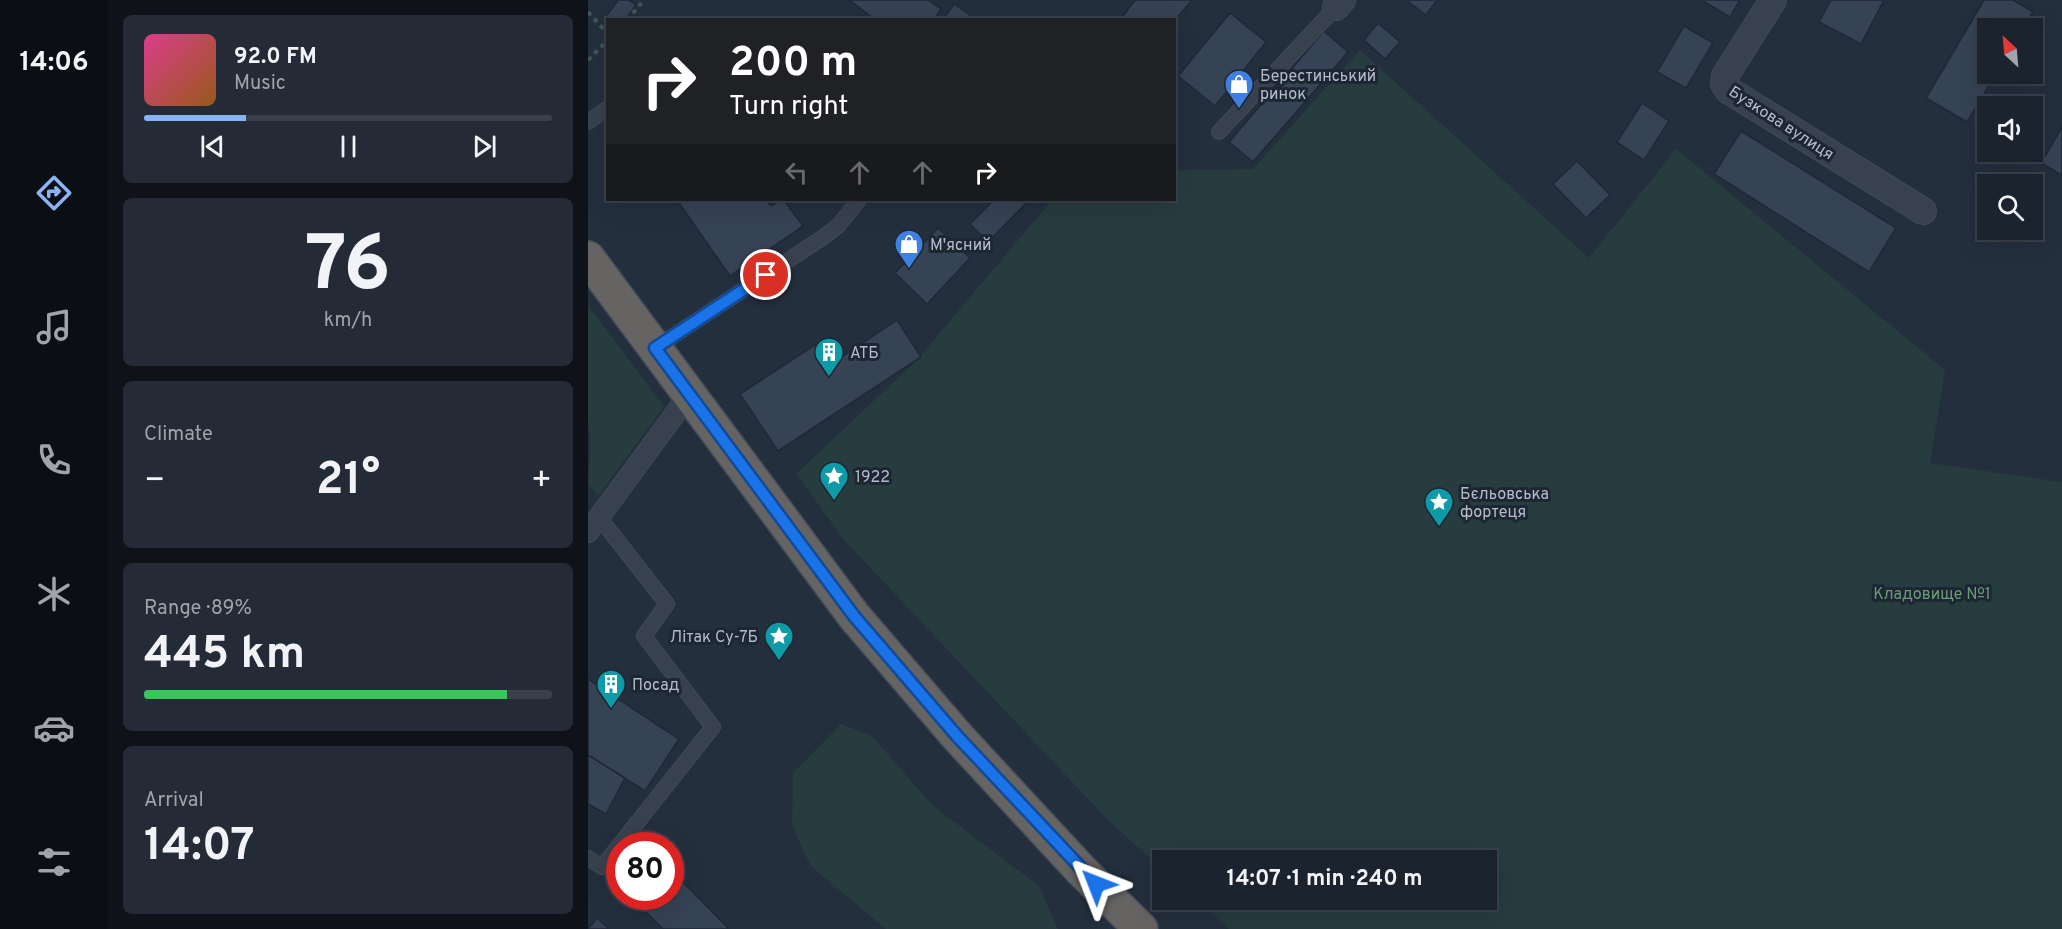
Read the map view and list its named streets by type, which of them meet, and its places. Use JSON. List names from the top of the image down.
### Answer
{
  "streets": {
    "street": ["Бузкова вулиця"]
  },
  "parks": ["Кладовище №1"],
  "places": {
    "shop": ["Берестинський ринок", "М'ясний"],
    "building": ["АТБ", "Посад"],
    "place": ["1922", "Бєльовська фортеця", "Літак Су-7Б"]
  },
  "north": "top left",
  "page": {
    "tabs": "14:06",
    "turn": ["200 m", "Turn right"],
    "song": ["92.0 FM", "Music"],
    "tile": [
      ["76", "km/h"],
      "Climate",
      ["Range · 89%", "445 km"],
      ["Arrival", "14:07"]
    ],
    "heat": ["−", "21°", "+"],
    "limit": "80",
    "trip": "14:07 · 1 min · 240 m"
  }
}
